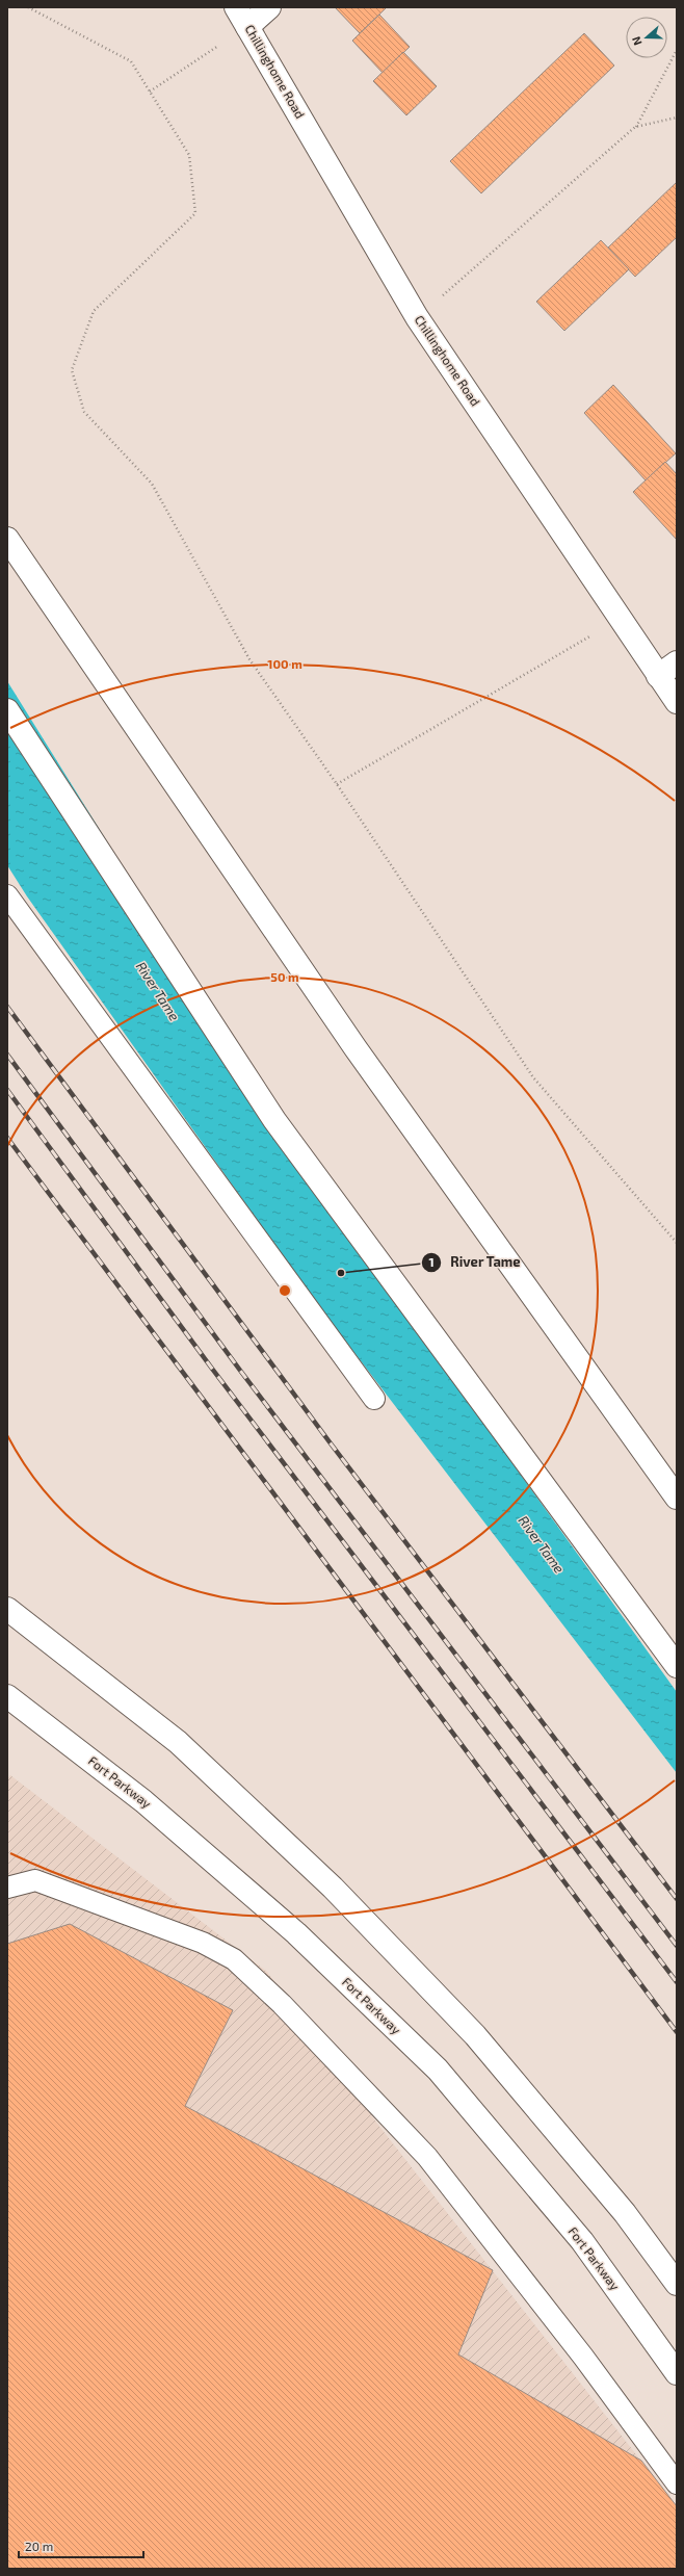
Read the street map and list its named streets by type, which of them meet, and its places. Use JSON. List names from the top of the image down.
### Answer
{
  "streets": {
    "main road": ["Chillinghome Road", "Fort Parkway"]
  },
  "water": ["River Tame"],
  "places": ["River Tame"],
  "scale_bar": "20 m",
  "north": "left",
  "rings": ["100 m", "50 m"]
}
